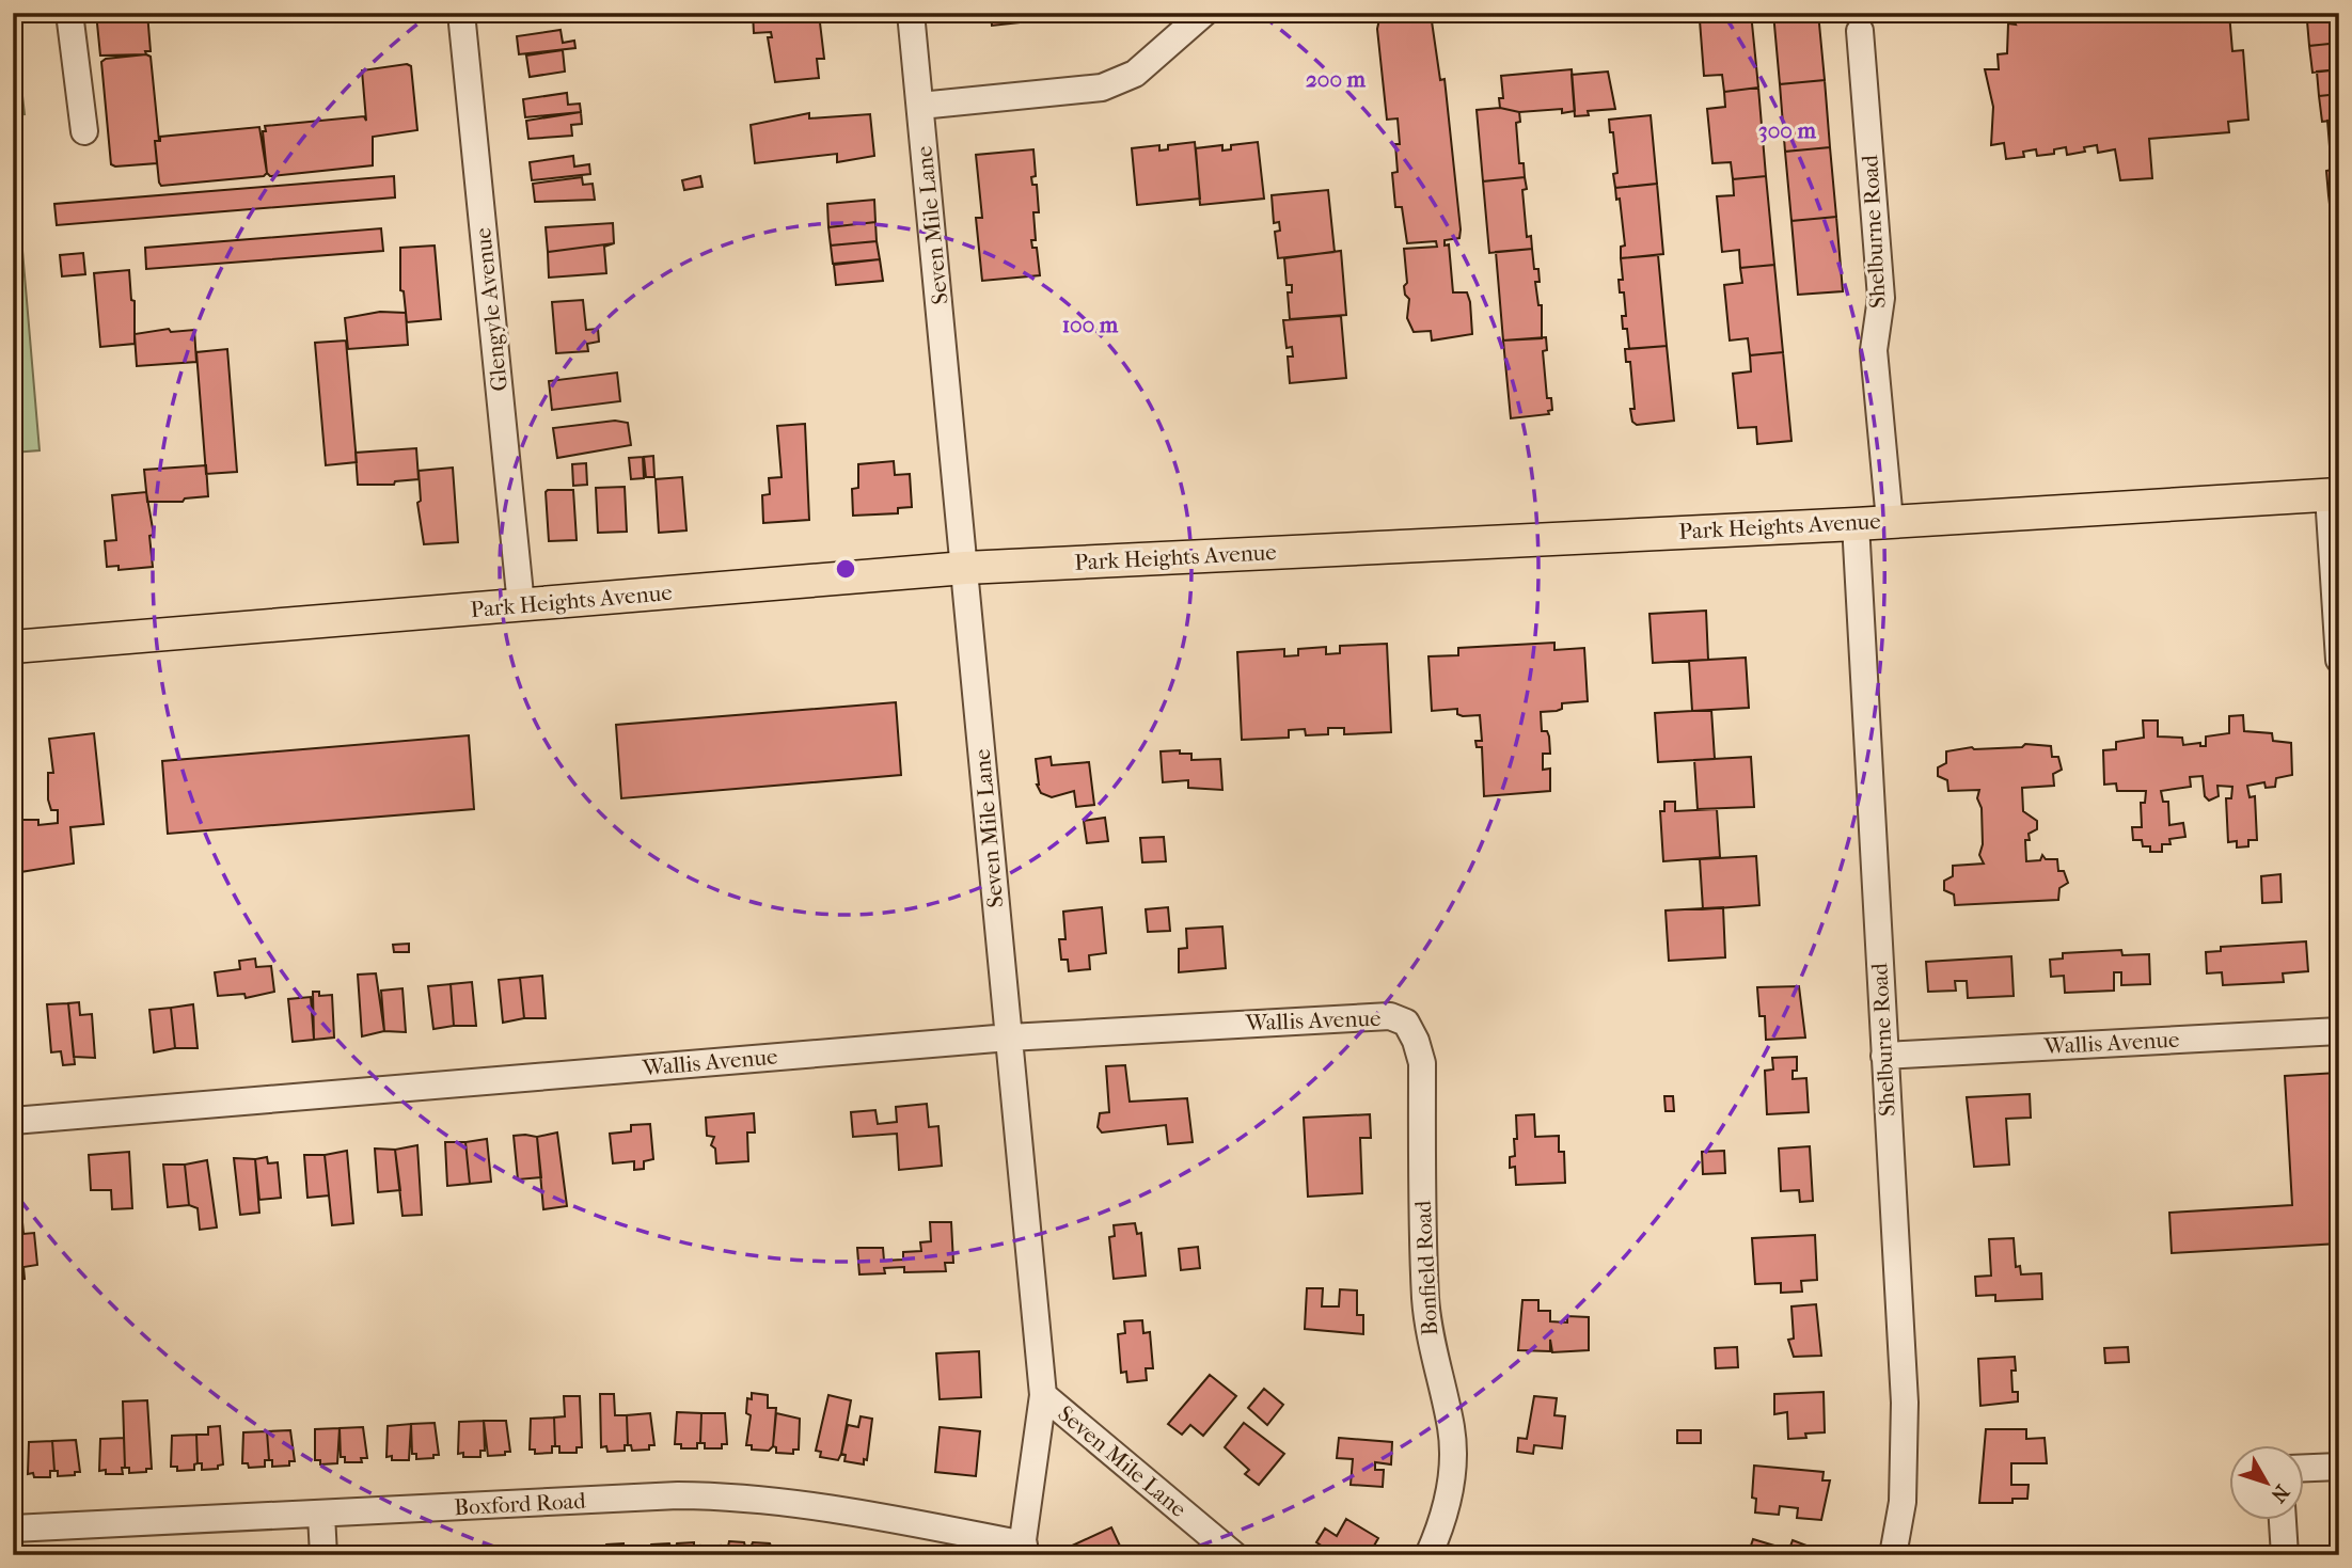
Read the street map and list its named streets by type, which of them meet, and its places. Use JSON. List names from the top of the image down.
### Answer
{
  "streets": {
    "main road": ["Park Heights Avenue"],
    "street": [
      "Seven Mile Lane",
      "Shelburne Road",
      "Glengyle Avenue",
      "Wallis Avenue",
      "Bonfield Road",
      "Boxford Road"
    ]
  },
  "crossings": [
    ["Seven Mile Lane", "Park Heights Avenue"],
    ["Seven Mile Lane", "Wallis Avenue"],
    ["Shelburne Road", "Park Heights Avenue"],
    ["Shelburne Road", "Wallis Avenue"],
    ["Glengyle Avenue", "Park Heights Avenue"],
    ["Wallis Avenue", "Bonfield Road"]
  ],
  "north": "bottom right",
  "rings": ["200 m", "300 m", "100 m"]
}
